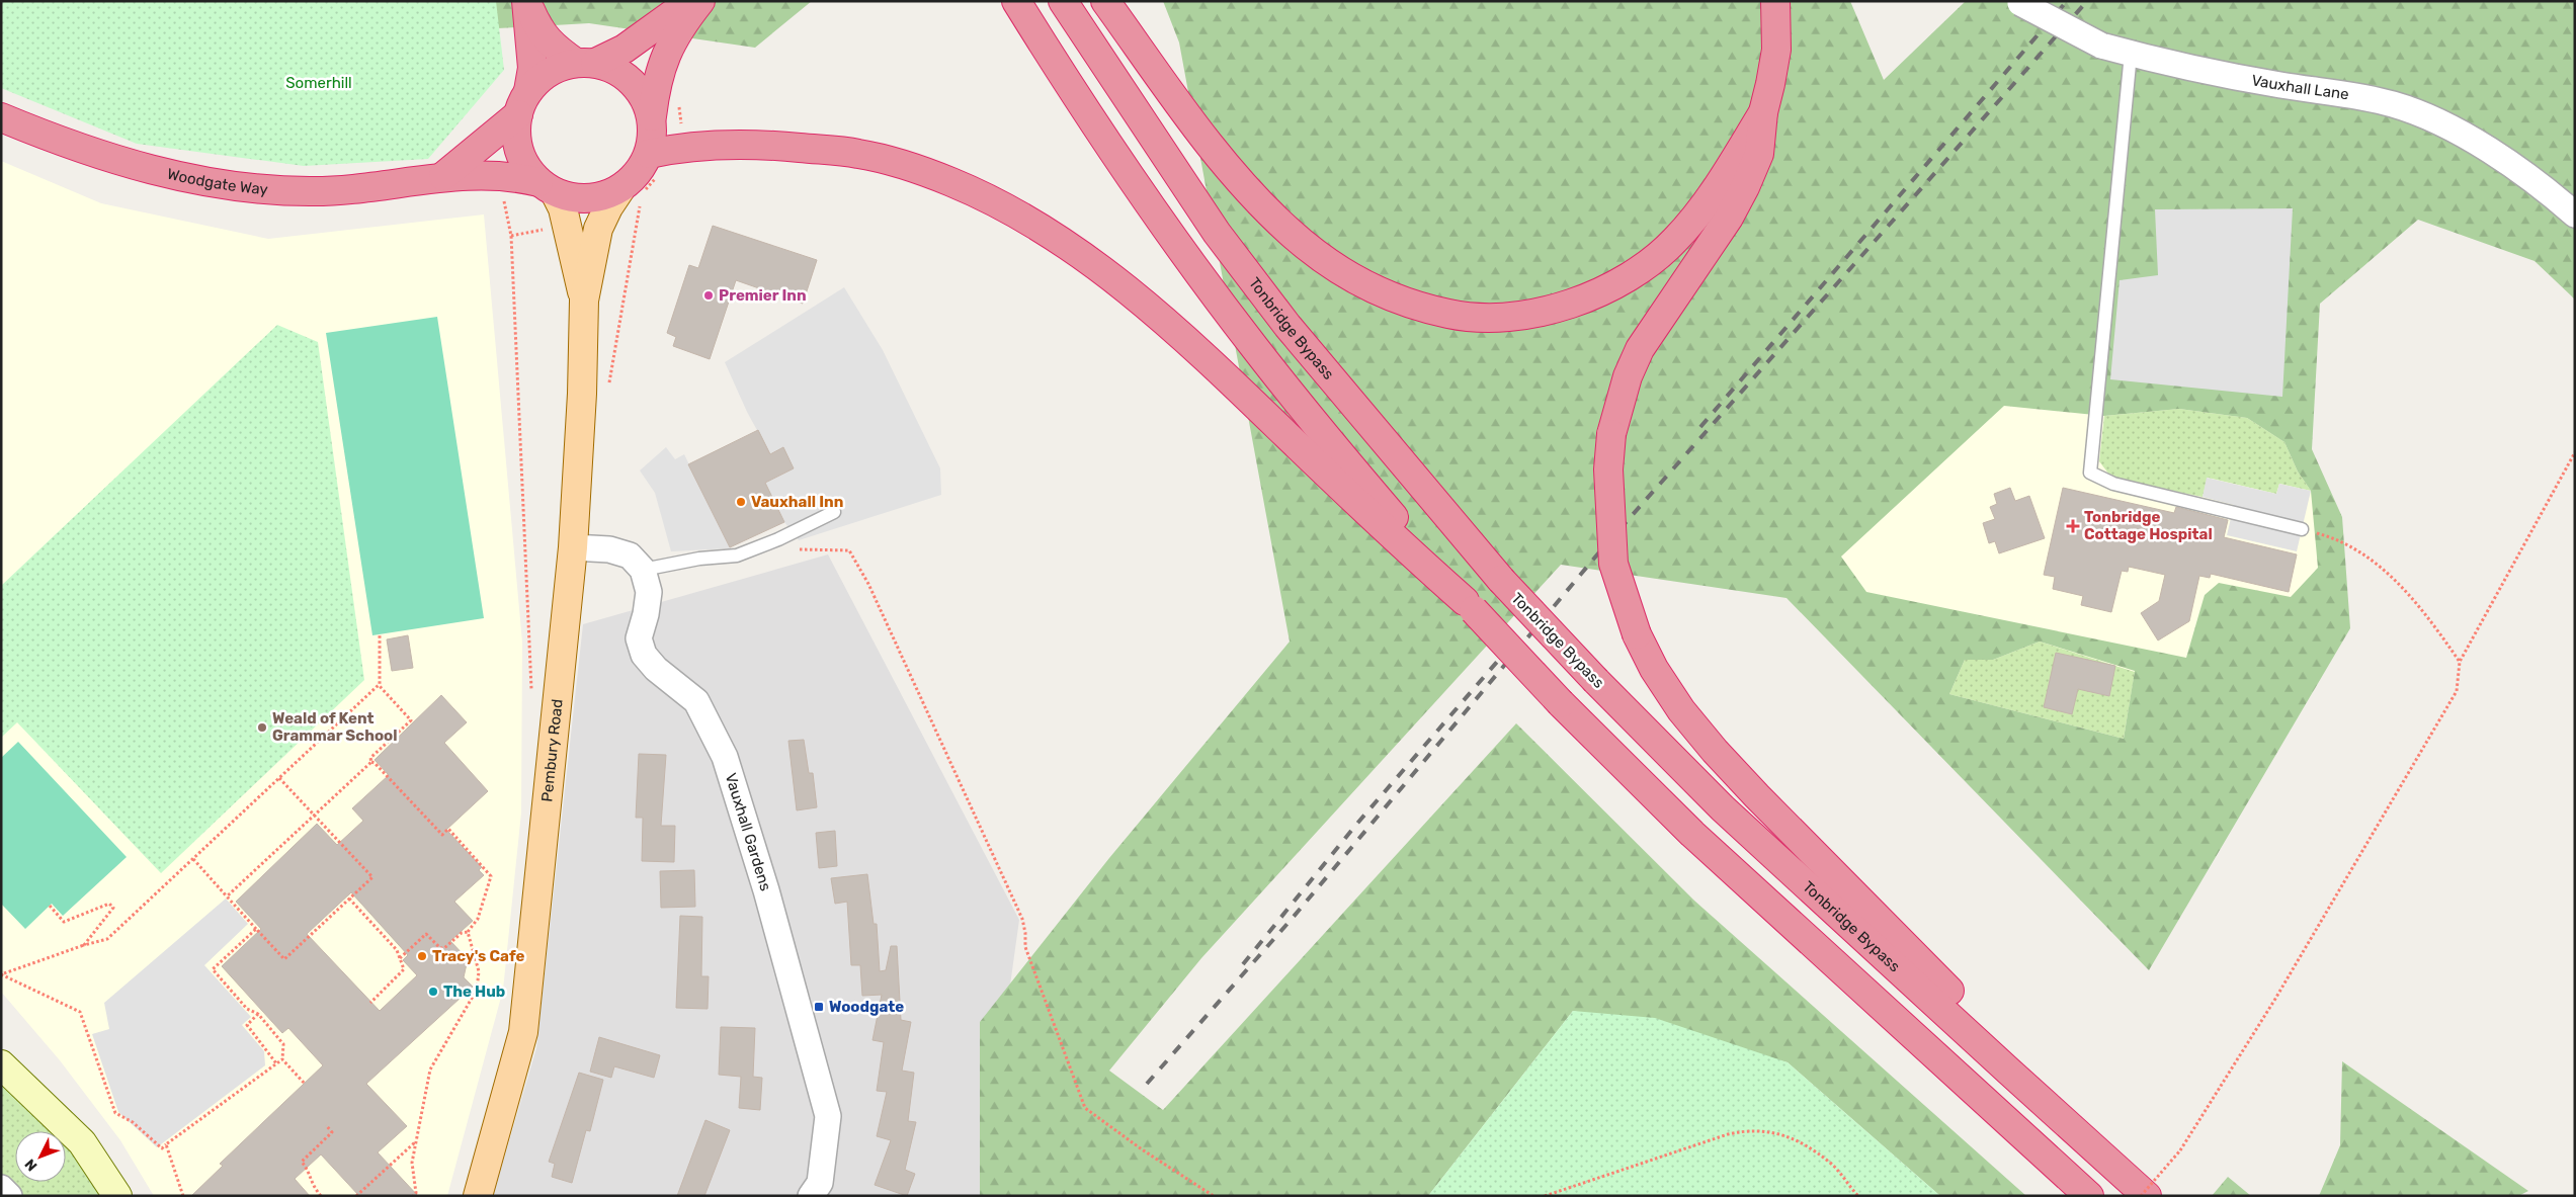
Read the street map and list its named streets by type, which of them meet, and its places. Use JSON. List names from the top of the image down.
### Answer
{
  "streets": {
    "highway": ["Woodgate Way", "Tonbridge Bypass"],
    "main road": ["Pembury Road"],
    "street": ["Vauxhall Lane", "Vauxhall Gardens"]
  },
  "crossings": [
    ["Woodgate Way", "Pembury Road"]
  ],
  "parks": ["Somerhill"],
  "places": {
    "other": [
      "Premier Inn",
      "Vauxhall Inn",
      "Weald of Kent Grammar School",
      "Tracy's Cafe",
      "The Hub"
    ],
    "health": ["Tonbridge Cottage Hospital"],
    "transit": ["Woodgate"]
  },
  "north": "bottom left"
}
